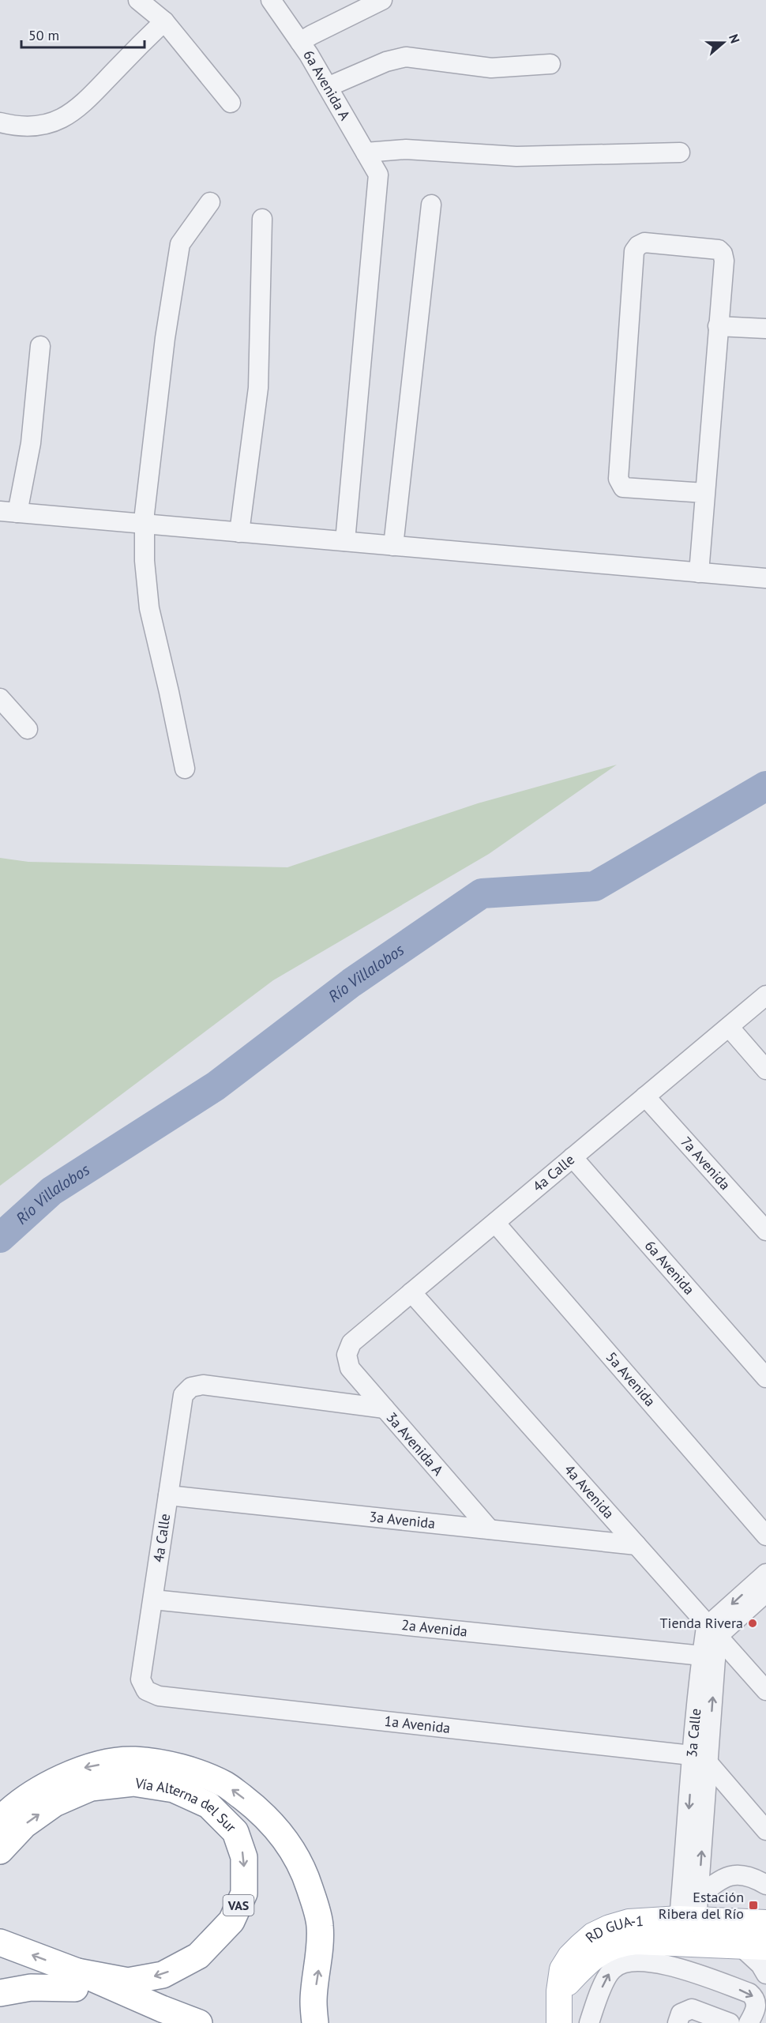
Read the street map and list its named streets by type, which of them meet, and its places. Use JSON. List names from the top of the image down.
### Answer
{
  "streets": {
    "highway": ["Vía Alterna del Sur", "VAS"],
    "main road": ["RD GUA-1"],
    "street": [
      "6a Avenida A",
      "7a Avenida",
      "4a Calle",
      "6a Avenida",
      "5a Avenida",
      "3a Avenida A",
      "4a Avenida",
      "3a Avenida",
      "2a Avenida",
      "1a Avenida",
      "3a Calle"
    ]
  },
  "crossings": [
    ["7a Avenida", "4a Calle"],
    ["4a Calle", "6a Avenida"],
    ["4a Calle", "5a Avenida"],
    ["4a Calle", "3a Avenida A"],
    ["4a Calle", "4a Avenida"],
    ["4a Calle", "3a Avenida"],
    ["4a Calle", "2a Avenida"],
    ["4a Calle", "1a Avenida"],
    ["3a Avenida A", "3a Avenida"],
    ["4a Avenida", "3a Avenida"],
    ["4a Avenida", "3a Calle"],
    ["2a Avenida", "3a Calle"],
    ["1a Avenida", "3a Calle"],
    ["3a Calle", "RD GUA-1"]
  ],
  "water": ["Río Villalobos"],
  "places": {
    "other": ["Tienda Rivera"],
    "transit": ["Estación Ribera del Río"]
  },
  "scale_bar": "50 m",
  "north": "right"
}
